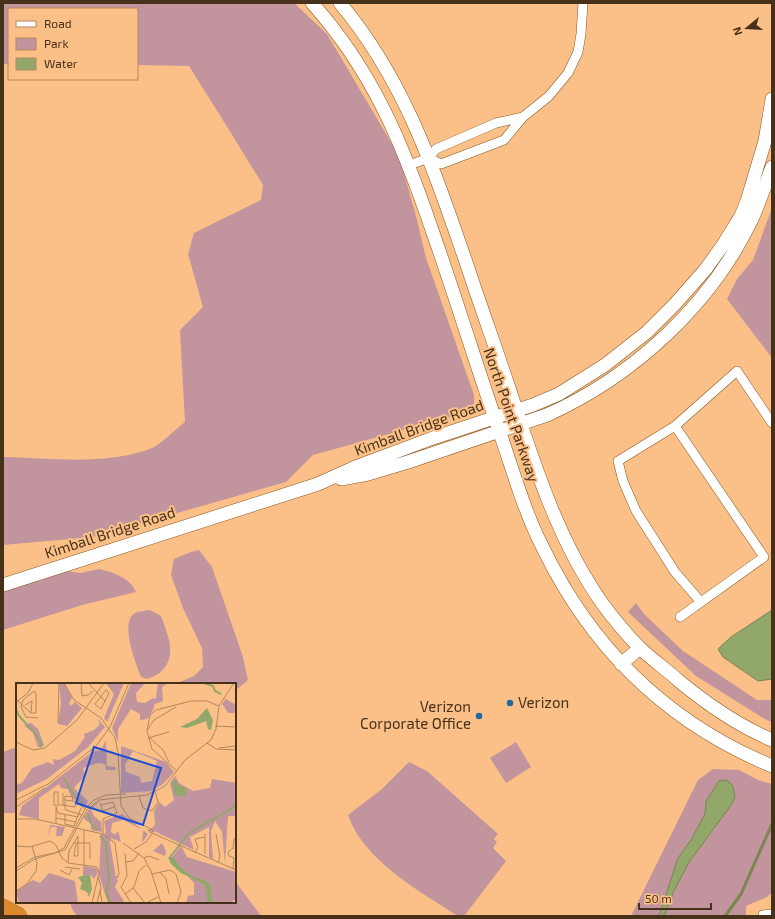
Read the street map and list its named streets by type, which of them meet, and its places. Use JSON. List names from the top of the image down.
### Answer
{
  "streets": {
    "street": ["North Point Parkway", "Kimball Bridge Road"]
  },
  "crossings": [
    ["North Point Parkway", "Kimball Bridge Road"]
  ],
  "places": ["Verizon", "Verizon Corporate Office"],
  "legend": ["Road", "Park", "Water"],
  "scale_bar": "50 m",
  "north": "left"
}
